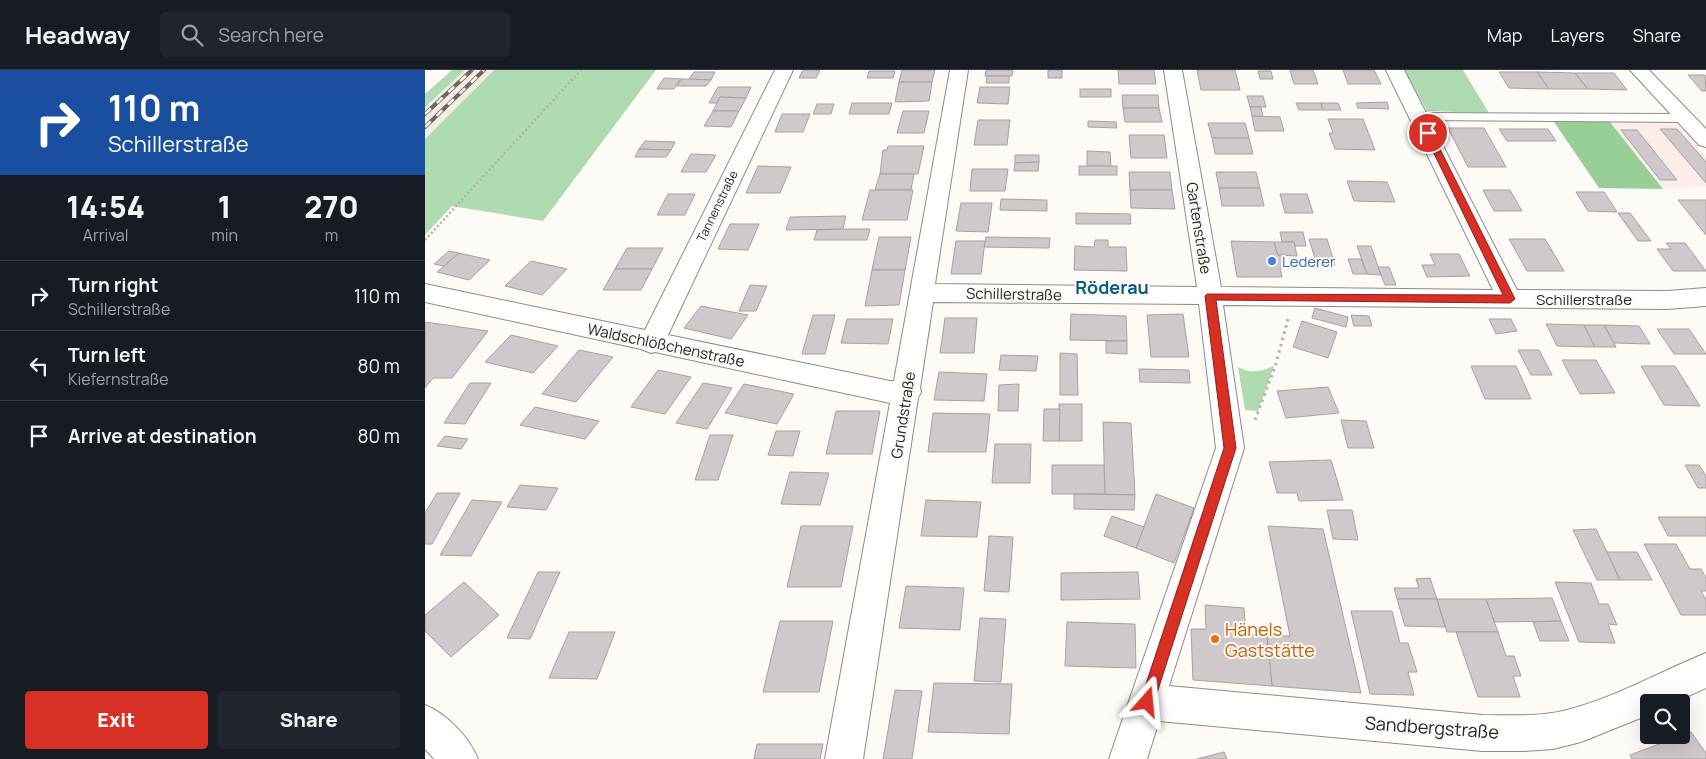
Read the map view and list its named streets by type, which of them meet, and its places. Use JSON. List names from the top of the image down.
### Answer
{
  "streets": {
    "street": [
      "Tannenstraße",
      "Gartenstraße",
      "Schillerstraße",
      "Waldschlößchenstraße",
      "Grundstraße",
      "Sandbergstraße"
    ]
  },
  "crossings": [
    ["Tannenstraße", "Waldschlößchenstraße"],
    ["Gartenstraße", "Schillerstraße"],
    ["Gartenstraße", "Sandbergstraße"],
    ["Schillerstraße", "Grundstraße"],
    ["Waldschlößchenstraße", "Grundstraße"]
  ],
  "districts": ["Röderau"],
  "places": ["Lederer", "Hänels Gaststätte"],
  "page": {
    "header": "Headway",
    "search": "Search here",
    "nav": ["Map", "Layers", "Share"],
    "turn": ["110 m", "Schillerstraße"],
    "eta": [
      "14:54",
      "Arrival",
      "1",
      "min",
      "270",
      "m"
    ],
    "list": [
      {
        "name": "Turn right",
        "note": "Schillerstraße",
        "value": "110 m"
      },
      {
        "name": "Turn left",
        "note": "Kiefernstraße",
        "value": "80 m"
      },
      {
        "name": "Arrive at destination",
        "value": "80 m"
      }
    ],
    "buttons": ["Exit", "Share"]
  }
}
